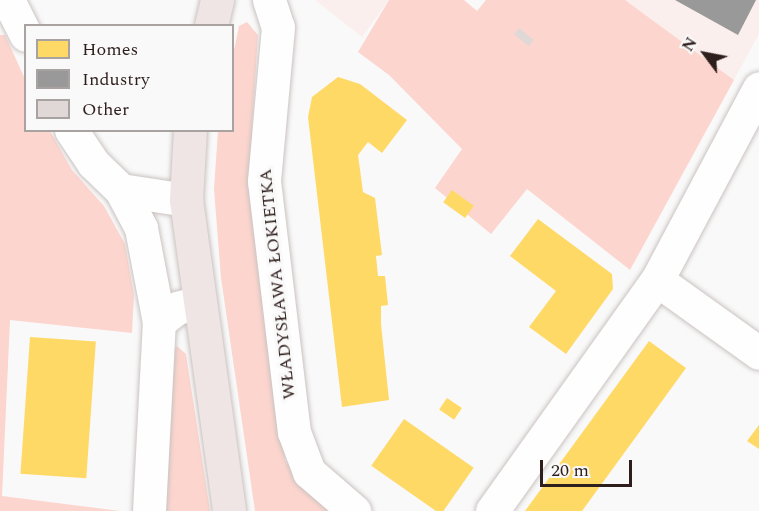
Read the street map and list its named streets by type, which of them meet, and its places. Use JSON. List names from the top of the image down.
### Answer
{
  "streets": {
    "street": ["WŁADYSŁAWA ŁOKIETKA"]
  },
  "legend": ["Homes", "Industry", "Other"],
  "scale_bar": "20 m",
  "north": "top left"
}
